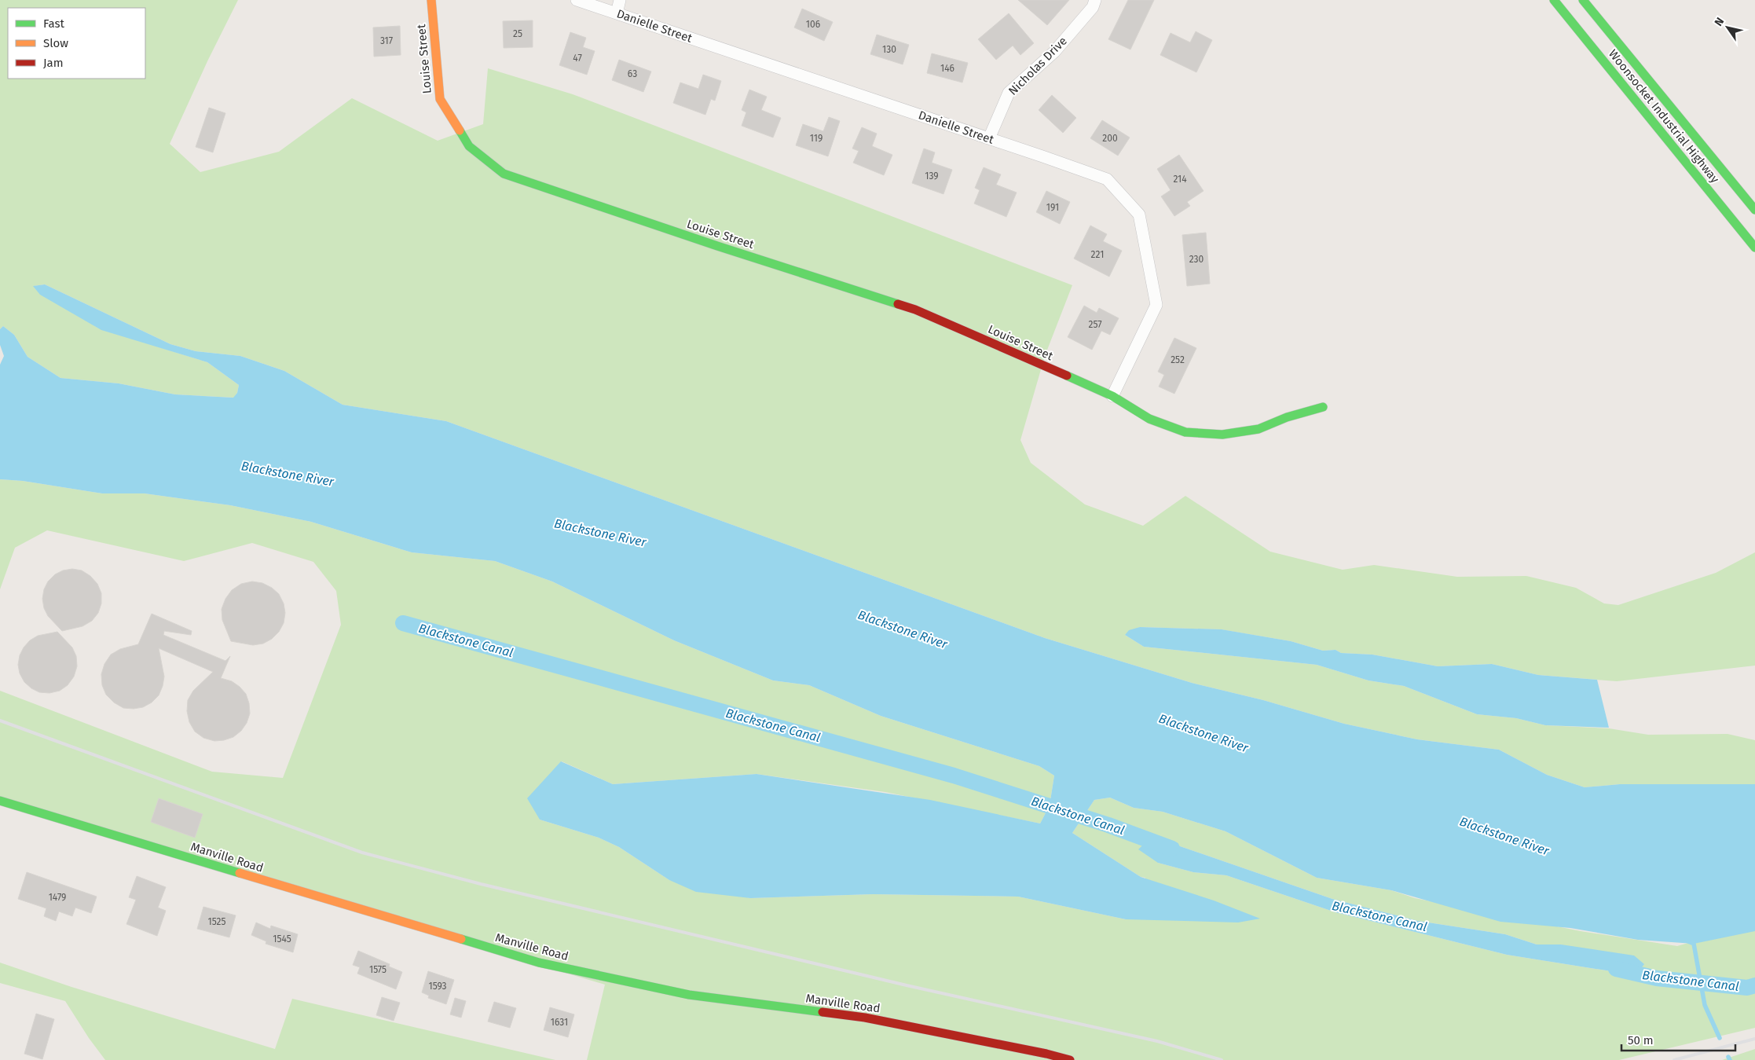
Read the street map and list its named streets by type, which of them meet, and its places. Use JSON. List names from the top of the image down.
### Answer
{
  "streets": {
    "main road": ["Louise Street", "Woonsocket Industrial Highway", "Manville Road"],
    "street": ["Danielle Street", "Nicholas Drive"]
  },
  "crossings": [
    ["Danielle Street", "Louise Street"],
    ["Danielle Street", "Nicholas Drive"]
  ],
  "water": ["Blackstone River", "Blackstone Canal"],
  "house_numbers": [
    "106",
    "25",
    "317",
    "130",
    "47",
    "146",
    "63",
    "119",
    "200",
    "139",
    "214",
    "191",
    "221",
    "230",
    "257",
    "252",
    "1479",
    "1525",
    "1545",
    "1575",
    "1593",
    "1631"
  ],
  "legend": ["Fast", "Slow", "Jam"],
  "scale_bar": "50 m",
  "north": "top left"
}
